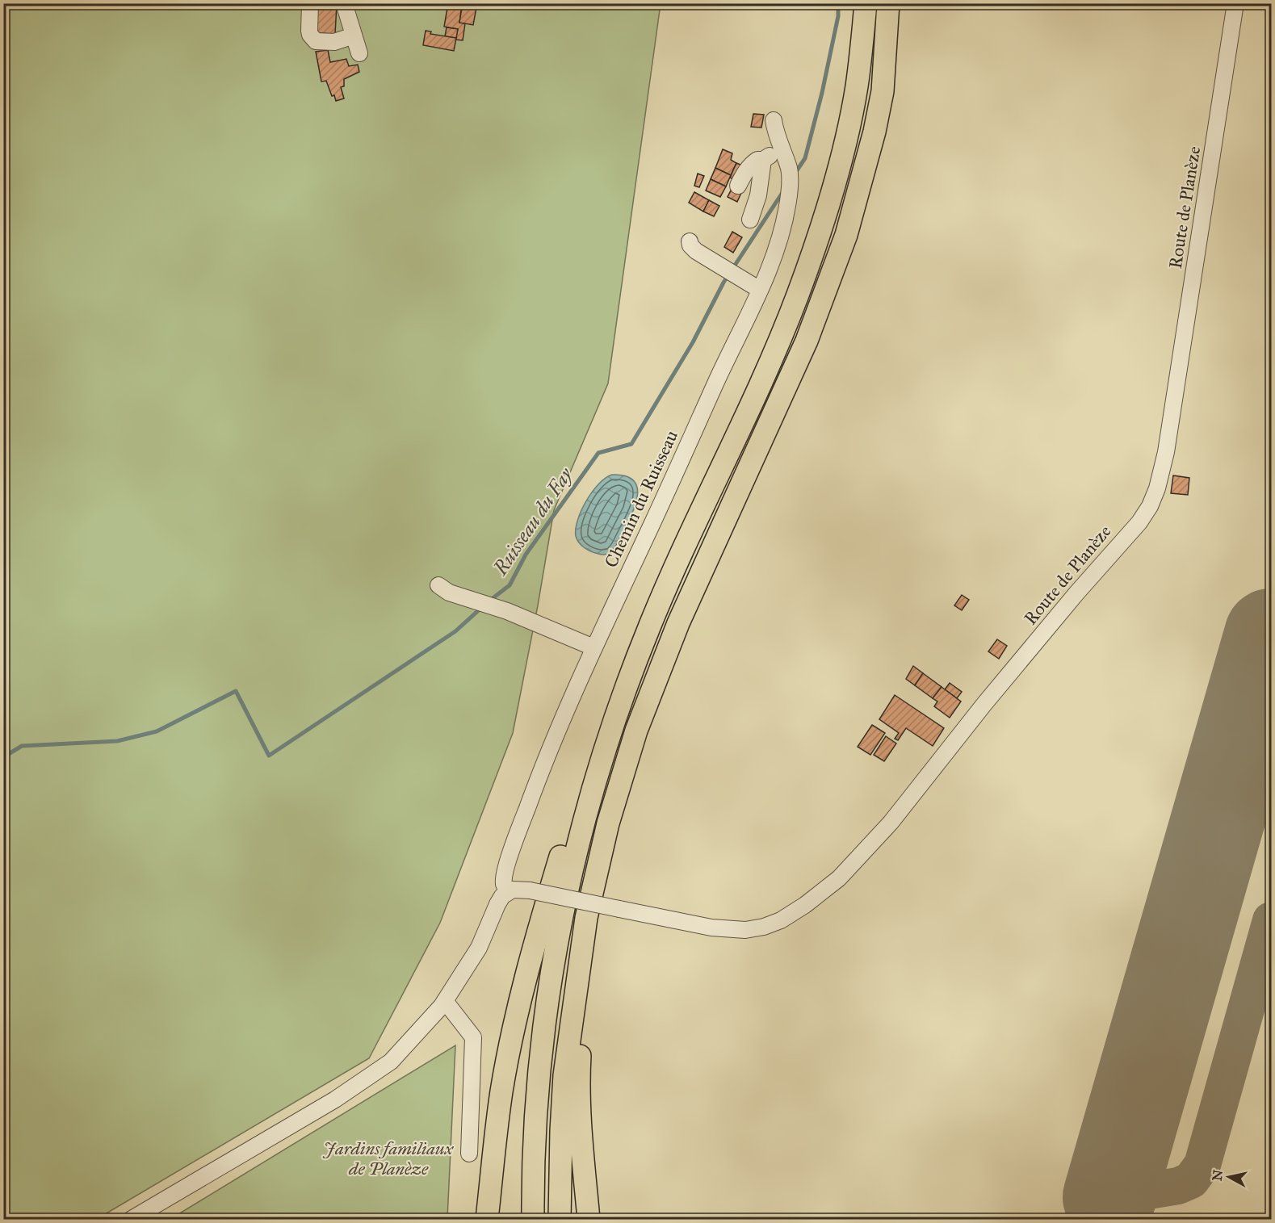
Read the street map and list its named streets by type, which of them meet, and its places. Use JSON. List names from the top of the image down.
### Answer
{
  "streets": {
    "street": ["Route de Planèze", "Chemin du Ruisseau"]
  },
  "crossings": [
    ["Route de Planèze", "Chemin du Ruisseau"]
  ],
  "water": ["Ruisseau du Fay"],
  "parks": ["Jardins familiaux de Planèze"],
  "north": "left"
}
